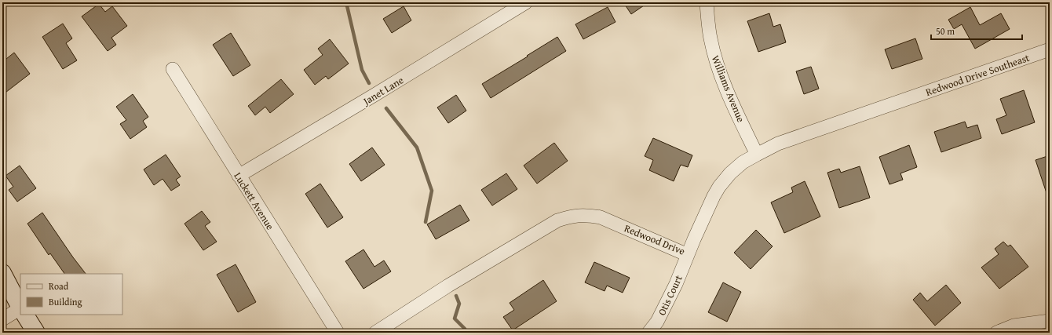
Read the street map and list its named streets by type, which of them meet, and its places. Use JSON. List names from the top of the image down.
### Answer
{
  "streets": {
    "street": [
      "Redwood Drive Southeast",
      "Williams Avenue",
      "Janet Lane",
      "Luckett Avenue",
      "Redwood Drive",
      "Otis Court"
    ]
  },
  "crossings": [
    ["Redwood Drive Southeast", "Redwood Drive"],
    ["Williams Avenue", "Redwood Drive"],
    ["Janet Lane", "Luckett Avenue"],
    ["Redwood Drive", "Otis Court"]
  ],
  "legend": ["Road", "Building"],
  "scale_bar": "50 m"
}
